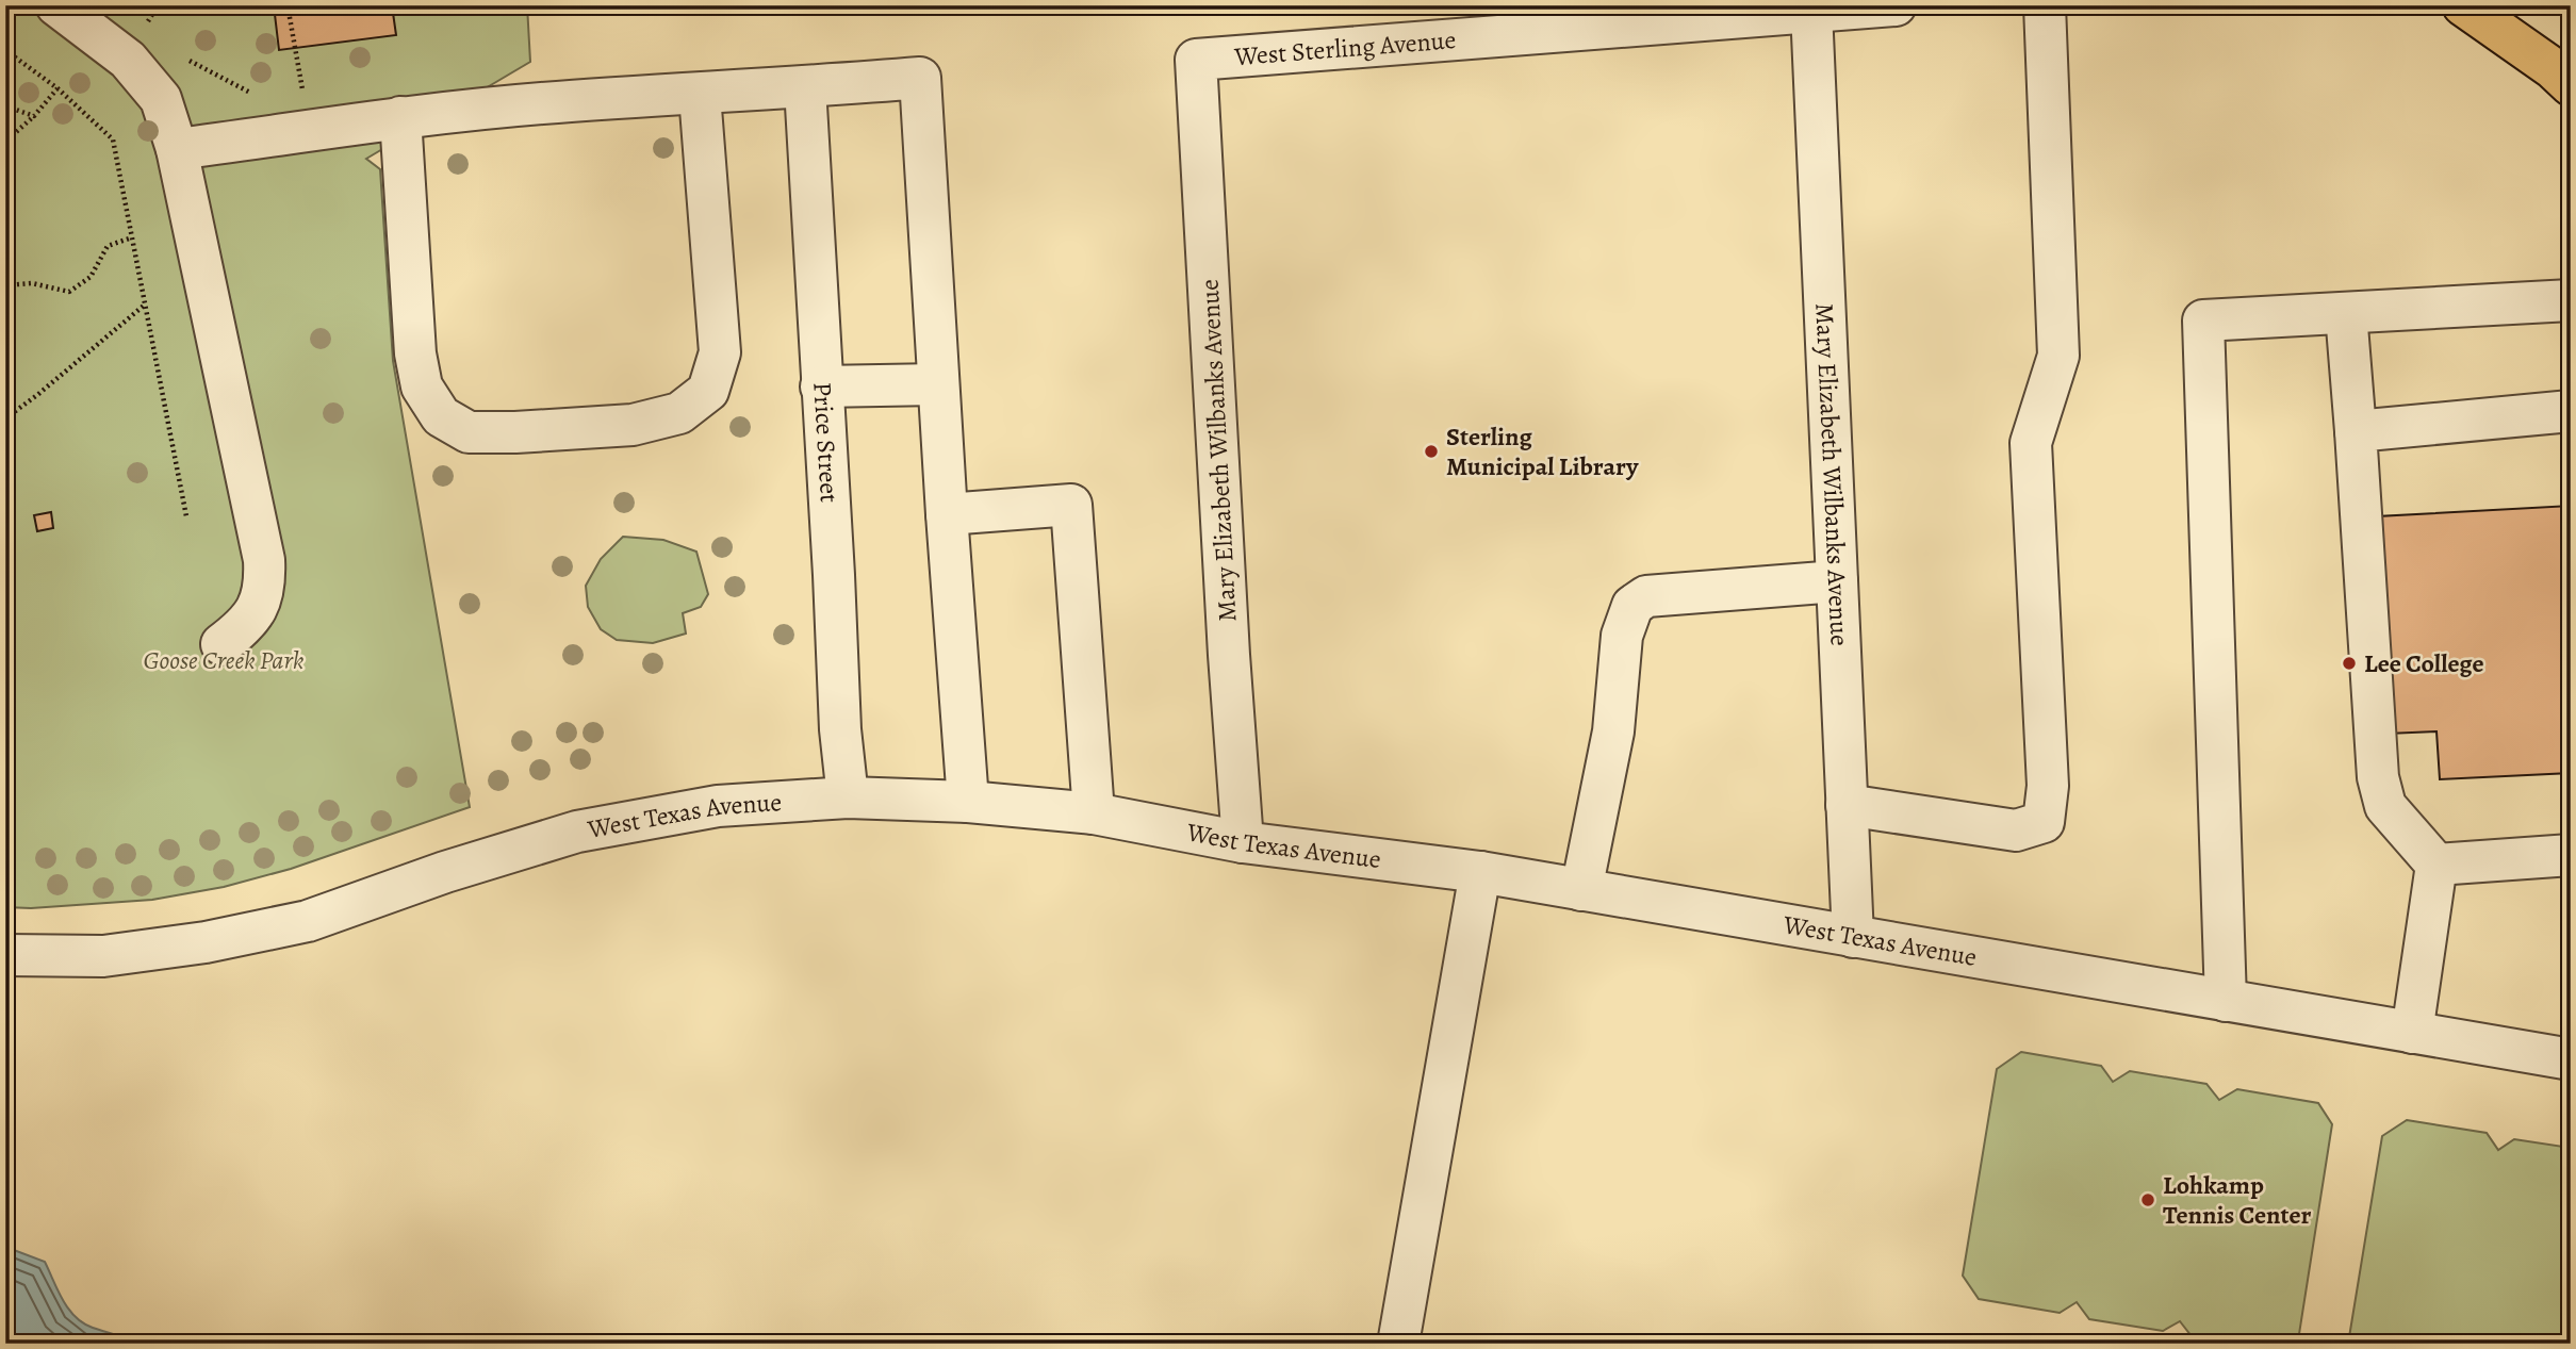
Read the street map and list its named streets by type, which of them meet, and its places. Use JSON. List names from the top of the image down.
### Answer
{
  "streets": {
    "street": [
      "West Sterling Avenue",
      "Price Street",
      "Mary Elizabeth Wilbanks Avenue",
      "West Texas Avenue"
    ]
  },
  "crossings": [
    ["West Sterling Avenue", "Mary Elizabeth Wilbanks Avenue"],
    ["Price Street", "West Texas Avenue"],
    ["Mary Elizabeth Wilbanks Avenue", "West Texas Avenue"]
  ],
  "parks": ["Goose Creek Park"],
  "places": ["Sterling Municipal Library", "Lee College", "Lohkamp Tennis Center"]
}
